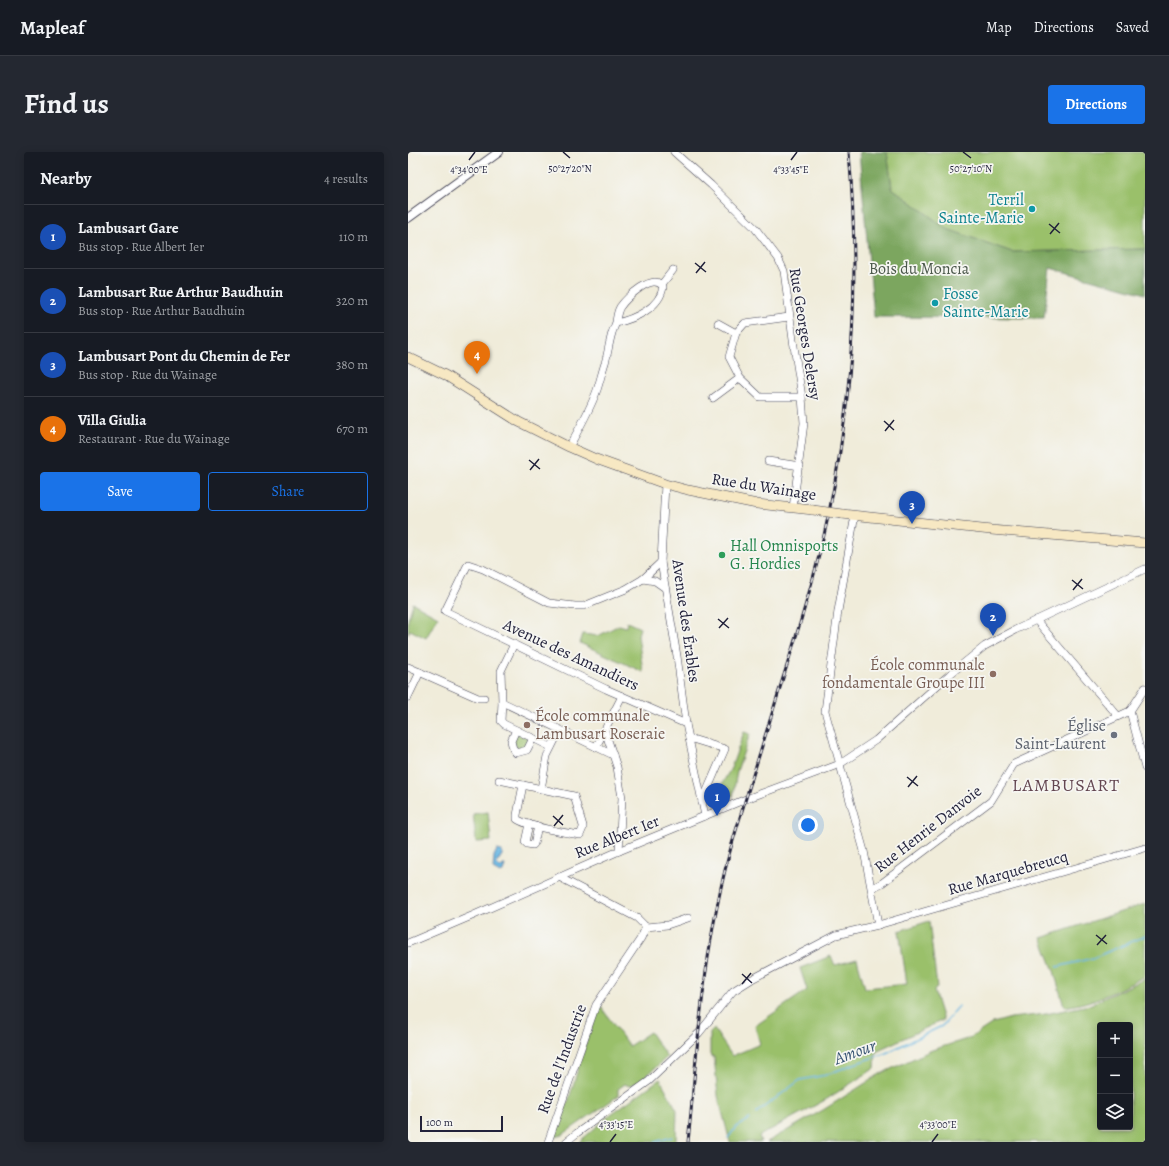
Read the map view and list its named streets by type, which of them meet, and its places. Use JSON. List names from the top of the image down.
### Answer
{
  "streets": {
    "main road": ["Rue du Wainage"],
    "street": [
      "Rue Georges Delersy",
      "Avenue des Érables",
      "Avenue des Amandiers",
      "Rue Henrie Danvoie",
      "Rue Albert Ier",
      "Rue Marquebreucq",
      "Rue de l'Industrie"
    ]
  },
  "crossings": [
    ["Rue Georges Delersy", "Rue du Wainage"],
    ["Rue du Wainage", "Avenue des Érables"],
    ["Avenue des Érables", "Avenue des Amandiers"],
    ["Avenue des Érables", "Rue Albert Ier"]
  ],
  "districts": ["LAMBUSART"],
  "water": ["Amour"],
  "parks": ["Bois du Moncia"],
  "places": [
    "Terril Sainte-Marie",
    "Fosse Sainte-Marie",
    "Hall Omnisports G. Hordies",
    "École communale fondamentale Groupe III",
    "École communale Lambusart Roseraie",
    "Église Saint-Laurent"
  ],
  "scale_bar": "100 m",
  "page": {
    "header": "Mapleaf",
    "nav": ["Map", "Directions", "Saved"],
    "title": "Find us",
    "buttons": [
      "Directions",
      ["Save", "Share"]
    ],
    "heading": ["Nearby", "4 results"],
    "list": [
      {
        "mark": "1",
        "name": "Lambusart Gare",
        "note": "Bus stop · Rue Albert Ier",
        "value": "110 m"
      },
      {
        "mark": "2",
        "name": "Lambusart Rue Arthur Baudhuin",
        "note": "Bus stop · Rue Arthur Baudhuin",
        "value": "320 m"
      },
      {
        "mark": "3",
        "name": "Lambusart Pont du Chemin de Fer",
        "note": "Bus stop · Rue du Wainage",
        "value": "380 m"
      },
      {
        "mark": "4",
        "name": "Villa Giulia",
        "note": "Restaurant · Rue du Wainage",
        "value": "670 m"
      }
    ],
    "pins": [
      "4",
      "3",
      "2",
      "1"
    ],
    "map_buttons": ["+", "−"],
    "scale": "100 m"
  },
  "coordinates": [
    "50°27'20\"N",
    "50°27'10\"N",
    "4°34'00\"E",
    "4°33'45\"E",
    "4°33'15\"E",
    "4°33'00\"E"
  ]
}
